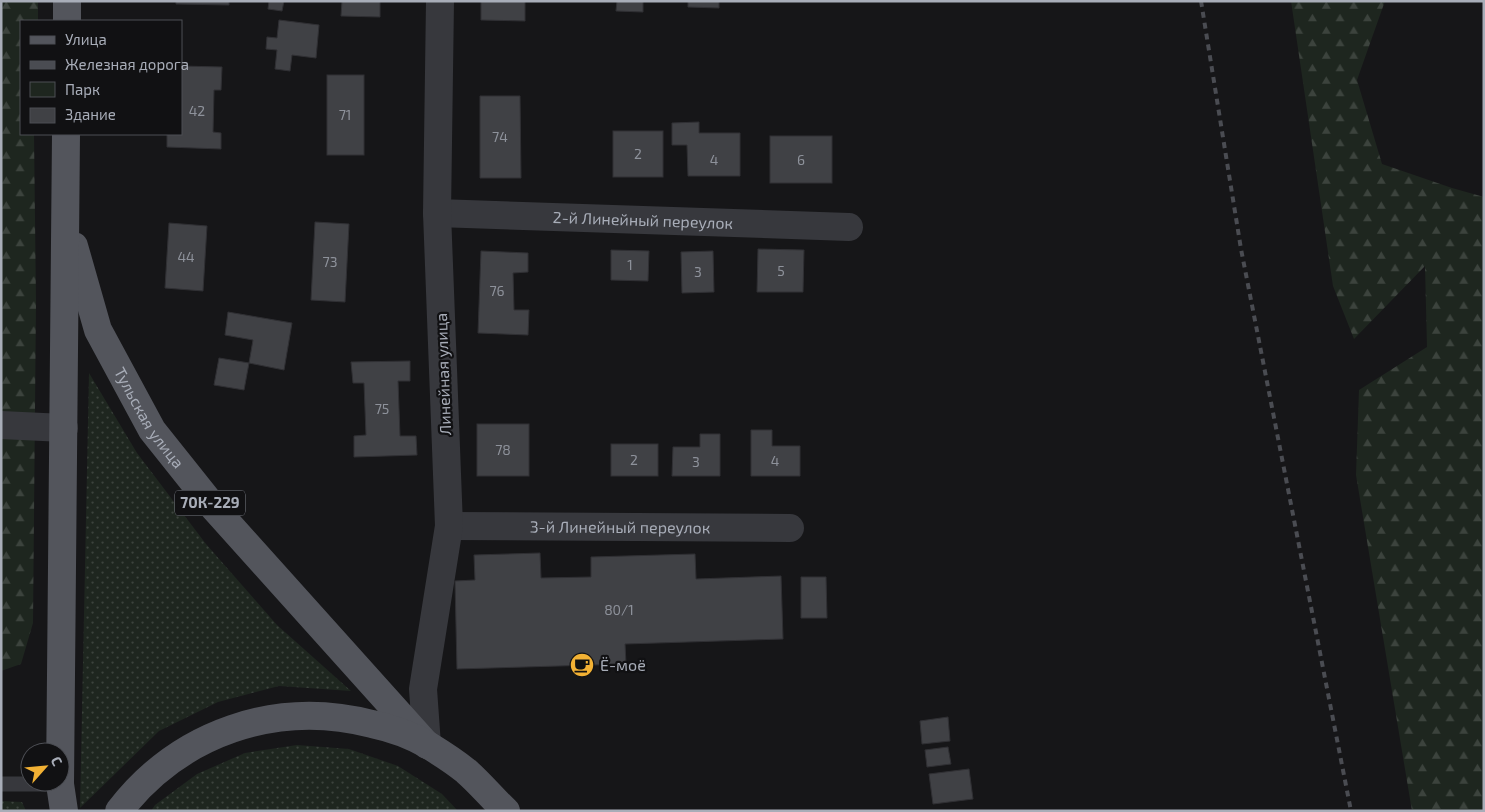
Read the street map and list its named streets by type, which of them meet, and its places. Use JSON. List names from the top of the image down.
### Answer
{
  "streets": {
    "main road": ["Тульская улица", "70К-229"],
    "street": ["2-й Линейный переулок", "Линейная улица", "3-й Линейный переулок"]
  },
  "crossings": [
    ["2-й Линейный переулок", "Линейная улица"],
    ["Линейная улица", "Тульская улица"],
    ["Линейная улица", "70К-229"],
    ["Линейная улица", "3-й Линейный переулок"],
    ["Тульская улица", "70К-229"]
  ],
  "places": {
    "cafe": ["Ё-моё"]
  },
  "house_numbers": [
    "42",
    "71",
    "74",
    "2",
    "4",
    "6",
    "44",
    "73",
    "1",
    "5",
    "3",
    "76",
    "75",
    "78",
    "2",
    "4",
    "3",
    "80/1"
  ],
  "legend": [
    "Улица",
    "Железная дорога",
    "Парк",
    "Здание"
  ],
  "north": "top right"
}
